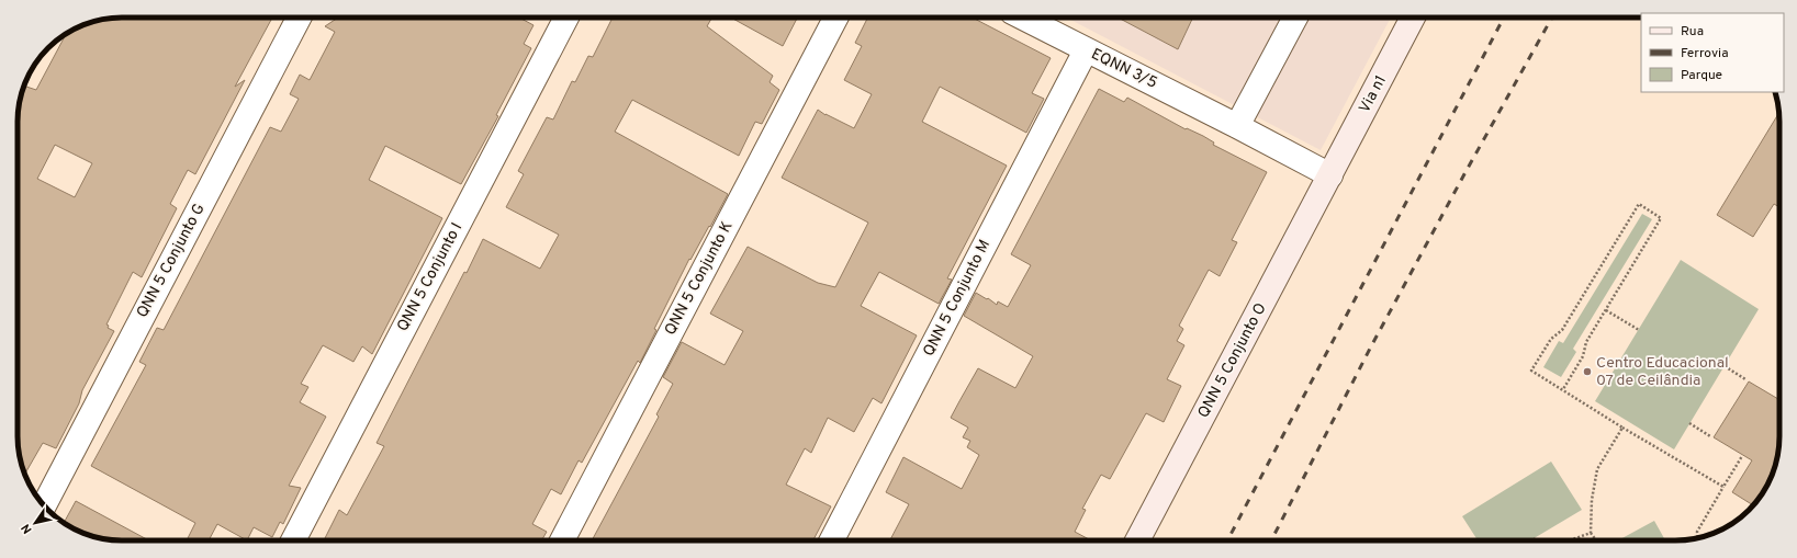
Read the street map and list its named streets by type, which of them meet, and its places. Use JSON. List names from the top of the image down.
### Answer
{
  "streets": {
    "street": [
      "EQNN 3/5",
      "Via n1",
      "QNN 5 Conjunto G",
      "QNN 5 Conjunto I",
      "QNN 5 Conjunto K",
      "QNN 5 Conjunto M",
      "QNN 5 Conjunto O"
    ]
  },
  "crossings": [
    ["EQNN 3/5", "Via n1"],
    ["EQNN 3/5", "QNN 5 Conjunto M"],
    ["EQNN 3/5", "QNN 5 Conjunto O"],
    ["Via n1", "QNN 5 Conjunto O"]
  ],
  "places": ["Centro Educacional 07 de Ceilândia"],
  "legend": ["Rua", "Ferrovia", "Parque"],
  "north": "bottom left"
}
